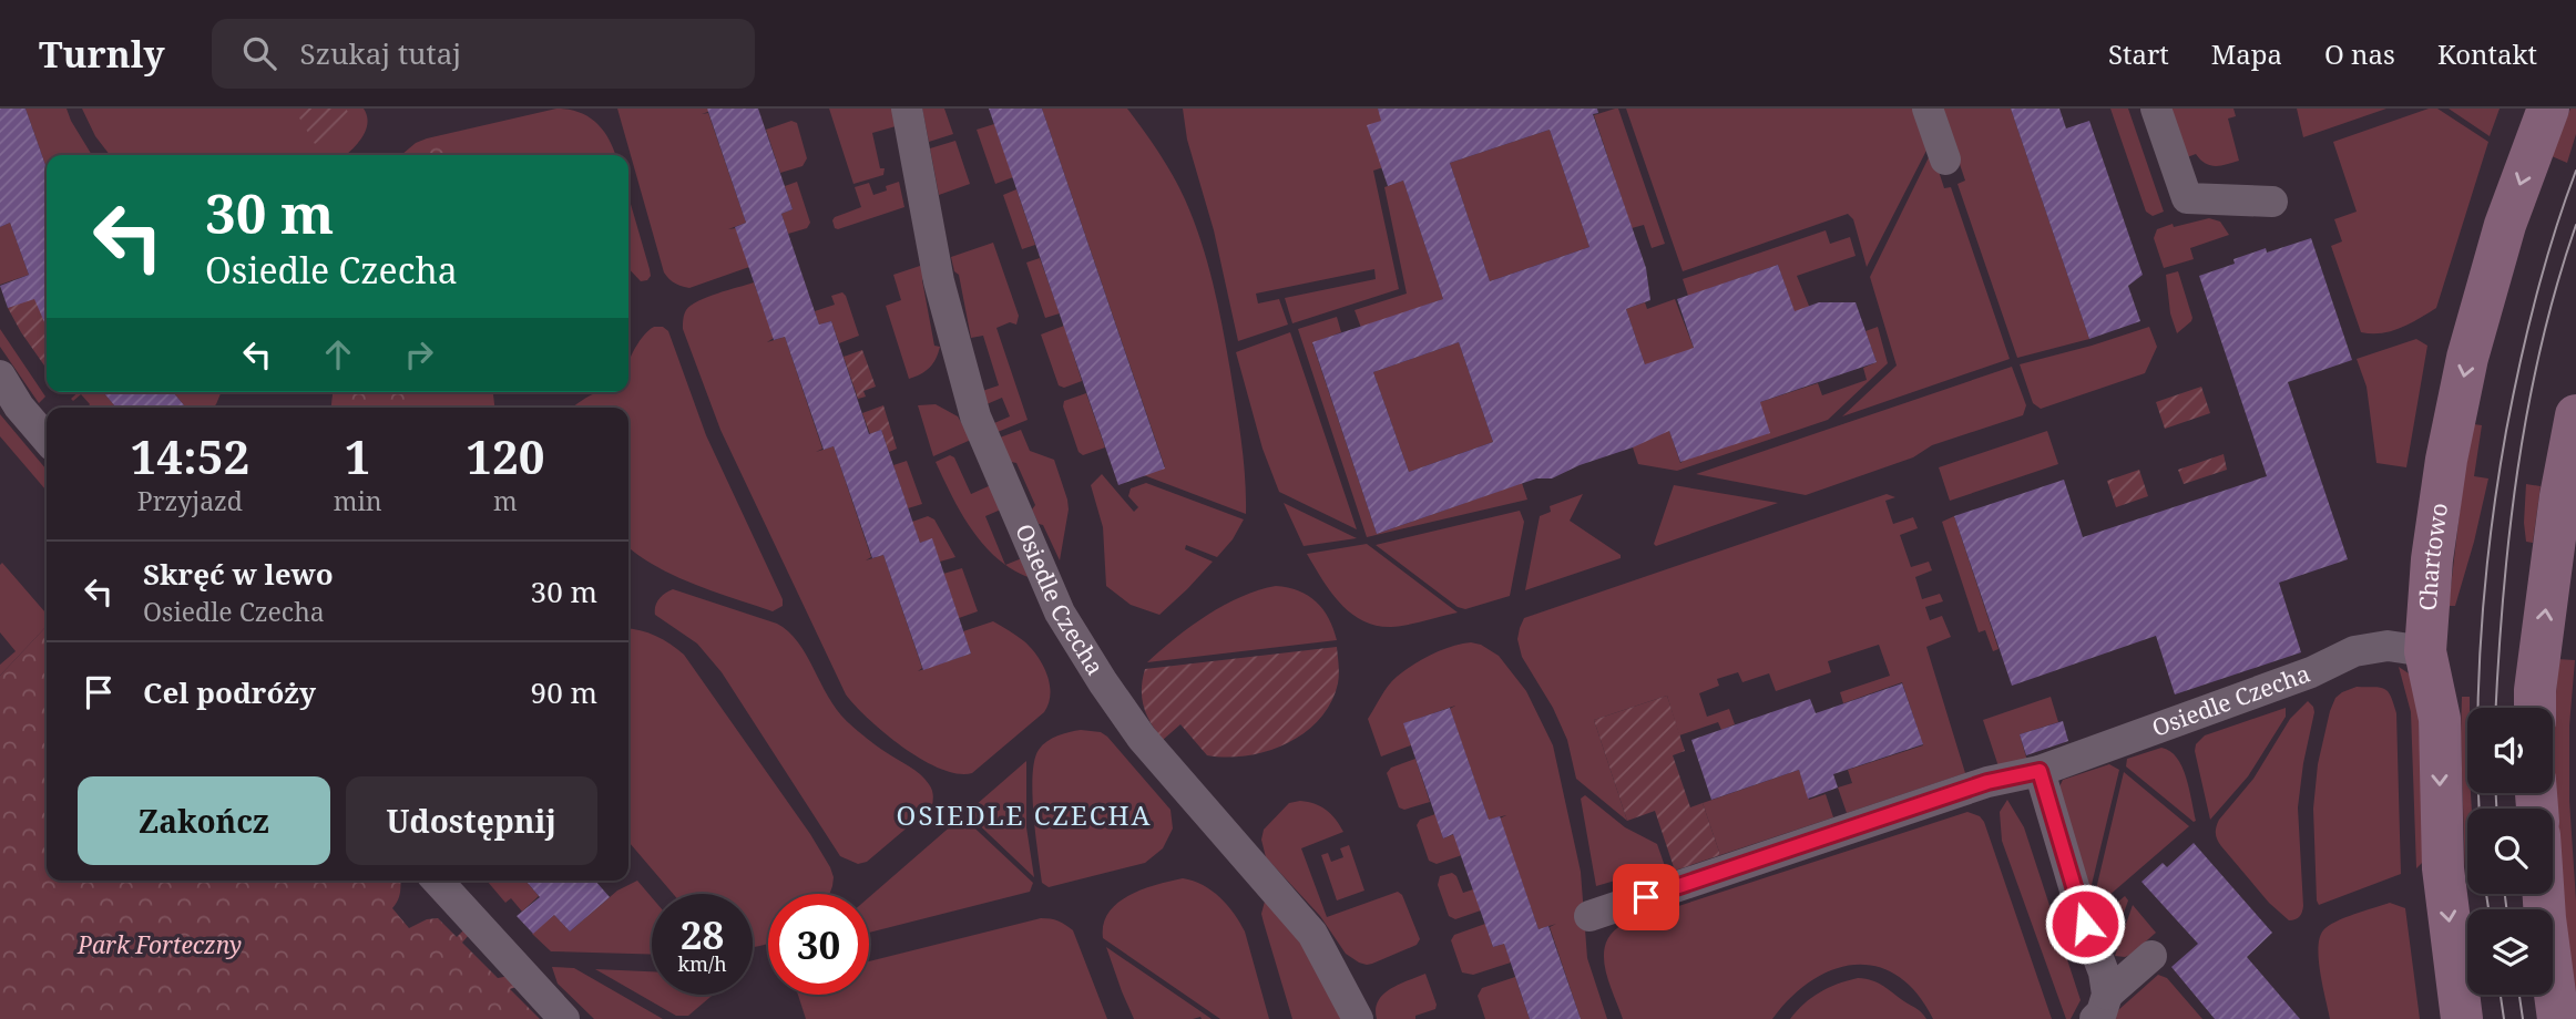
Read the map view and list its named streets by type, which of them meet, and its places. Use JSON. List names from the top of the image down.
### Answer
{
  "streets": {
    "street": ["Chartowo", "Osiedle Czecha"]
  },
  "crossings": [
    ["Chartowo", "Osiedle Czecha"]
  ],
  "districts": ["OSIEDLE CZECHA"],
  "parks": ["Park Forteczny"],
  "page": {
    "header": "Turnly",
    "search": "Szukaj tutaj",
    "nav": [
      "Start",
      "Mapa",
      "O nas",
      "Kontakt"
    ],
    "turn": ["30 m", "Osiedle Czecha"],
    "eta": [
      "14:52",
      "Przyjazd",
      "1",
      "min",
      "120",
      "m"
    ],
    "list": [
      {
        "name": "Skręć w lewo",
        "note": "Osiedle Czecha",
        "value": "30 m"
      },
      {
        "name": "Cel podróży",
        "value": "90 m"
      }
    ],
    "buttons": ["Zakończ", "Udostępnij"],
    "speed": "28 km/h",
    "limit": "30"
  }
}
